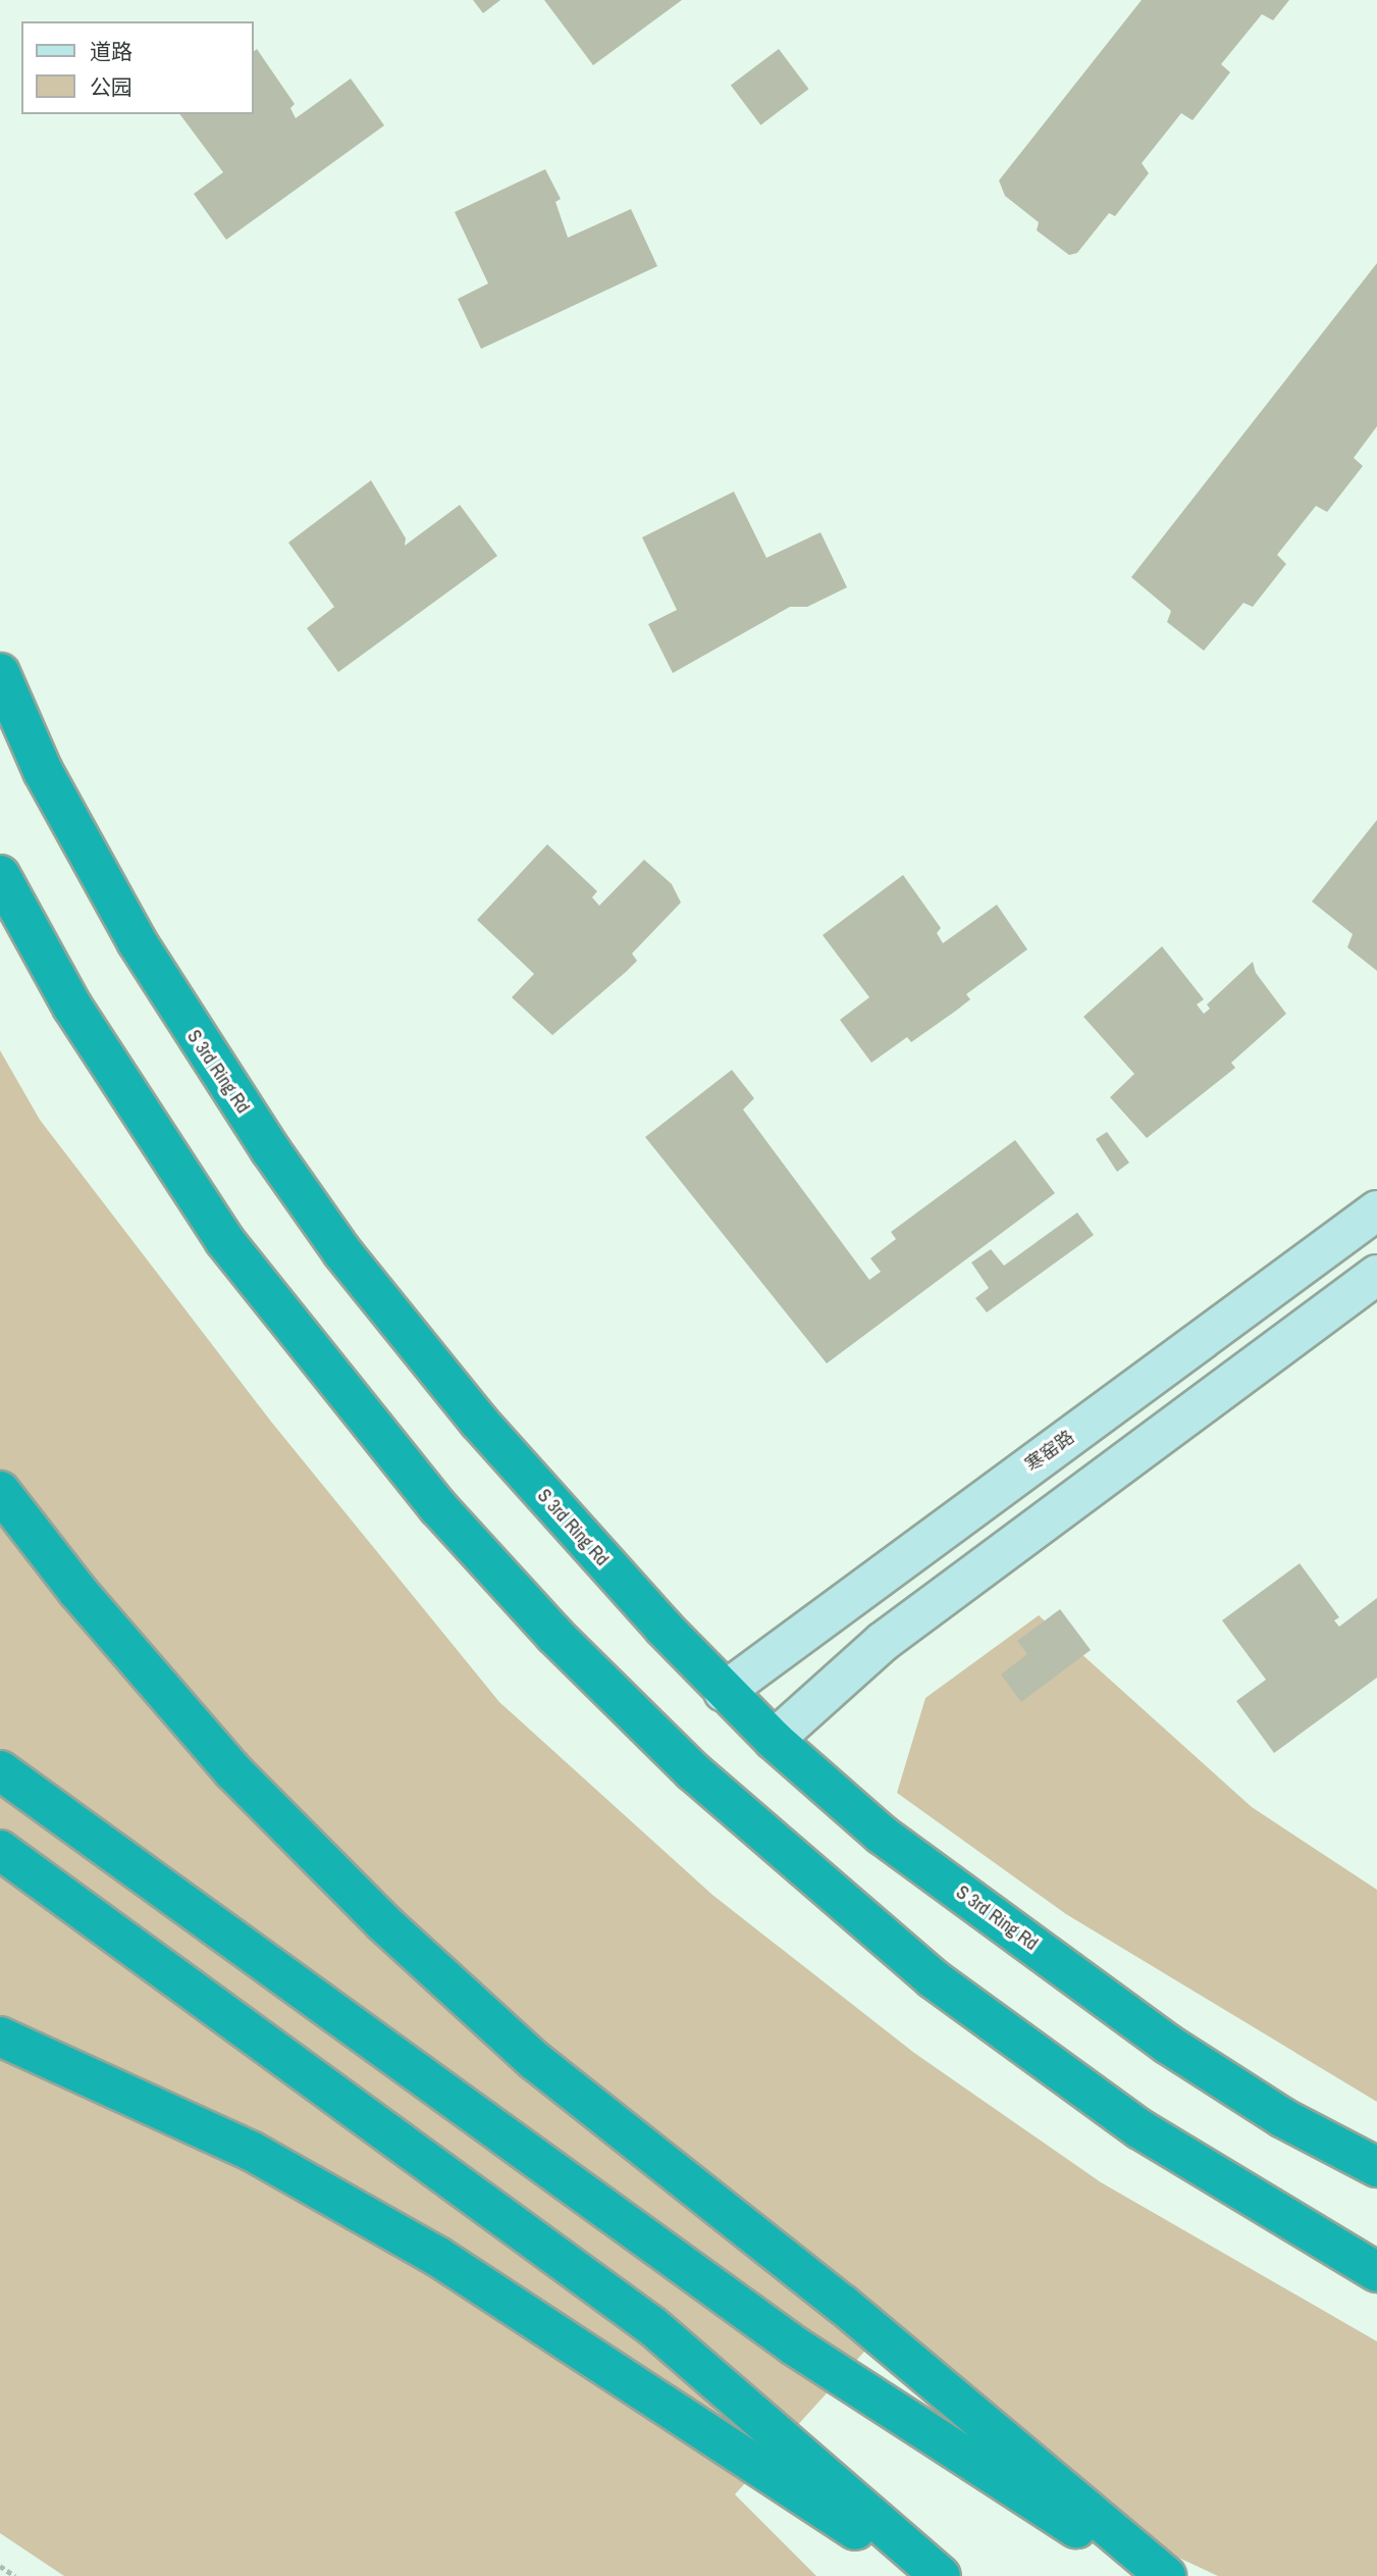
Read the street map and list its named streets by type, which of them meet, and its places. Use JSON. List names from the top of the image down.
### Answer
{
  "streets": {
    "highway": ["S 3rd Ring Rd"],
    "street": ["寒窑路"]
  },
  "crossings": [
    ["S 3rd Ring Rd", "寒窑路"]
  ],
  "legend": ["道路", "公园"]
}
